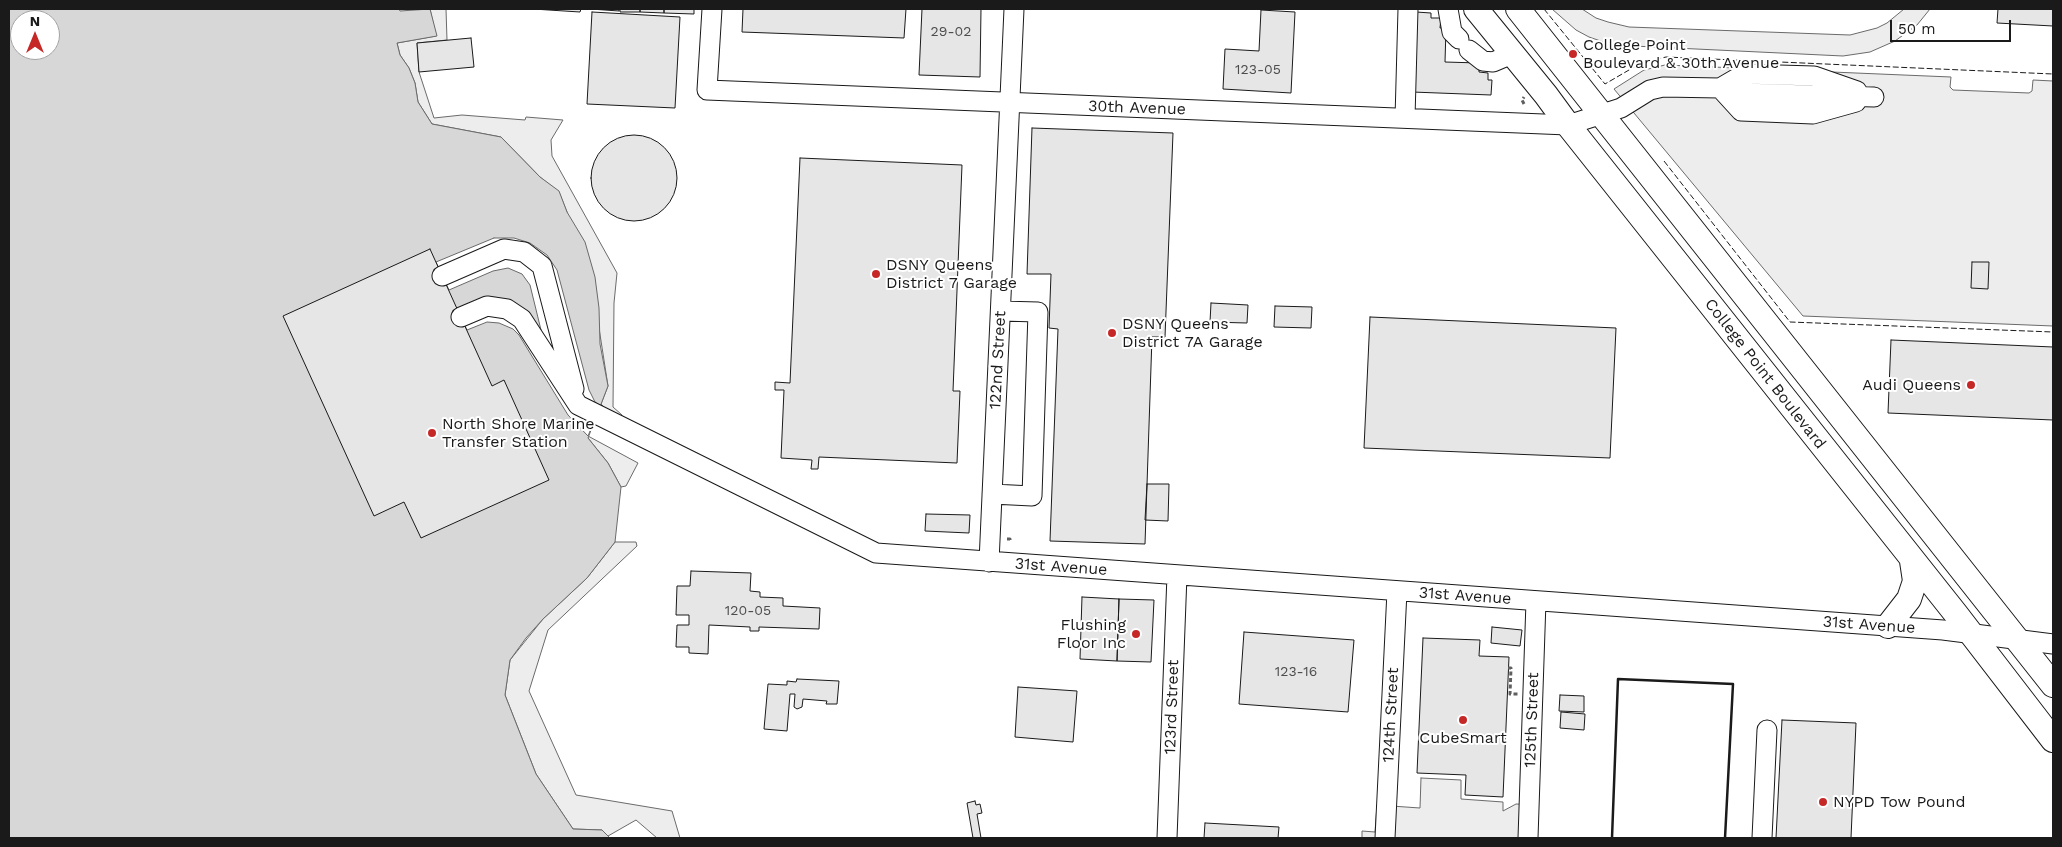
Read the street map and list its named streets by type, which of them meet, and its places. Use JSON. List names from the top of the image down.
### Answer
{
  "streets": {
    "main road": ["College Point Boulevard"],
    "street": [
      "30th Avenue",
      "122nd Street",
      "31st Avenue",
      "123rd Street",
      "124th Street",
      "125th Street"
    ]
  },
  "crossings": [
    ["30th Avenue", "122nd Street"],
    ["30th Avenue", "College Point Boulevard"],
    ["122nd Street", "31st Avenue"],
    ["College Point Boulevard", "31st Avenue"],
    ["31st Avenue", "123rd Street"],
    ["31st Avenue", "124th Street"],
    ["31st Avenue", "125th Street"]
  ],
  "places": [
    "College Point Boulevard & 30th Avenue",
    "DSNY Queens District 7 Garage",
    "DSNY Queens District 7A Garage",
    "Audi Queens",
    "North Shore Marine Transfer Station",
    "Flushing Floor Inc",
    "CubeSmart",
    "NYPD Tow Pound"
  ],
  "house_numbers": [
    "29-02",
    "123-05",
    "120-05",
    "123-16"
  ],
  "scale_bar": "50 m",
  "north": "top"
}
